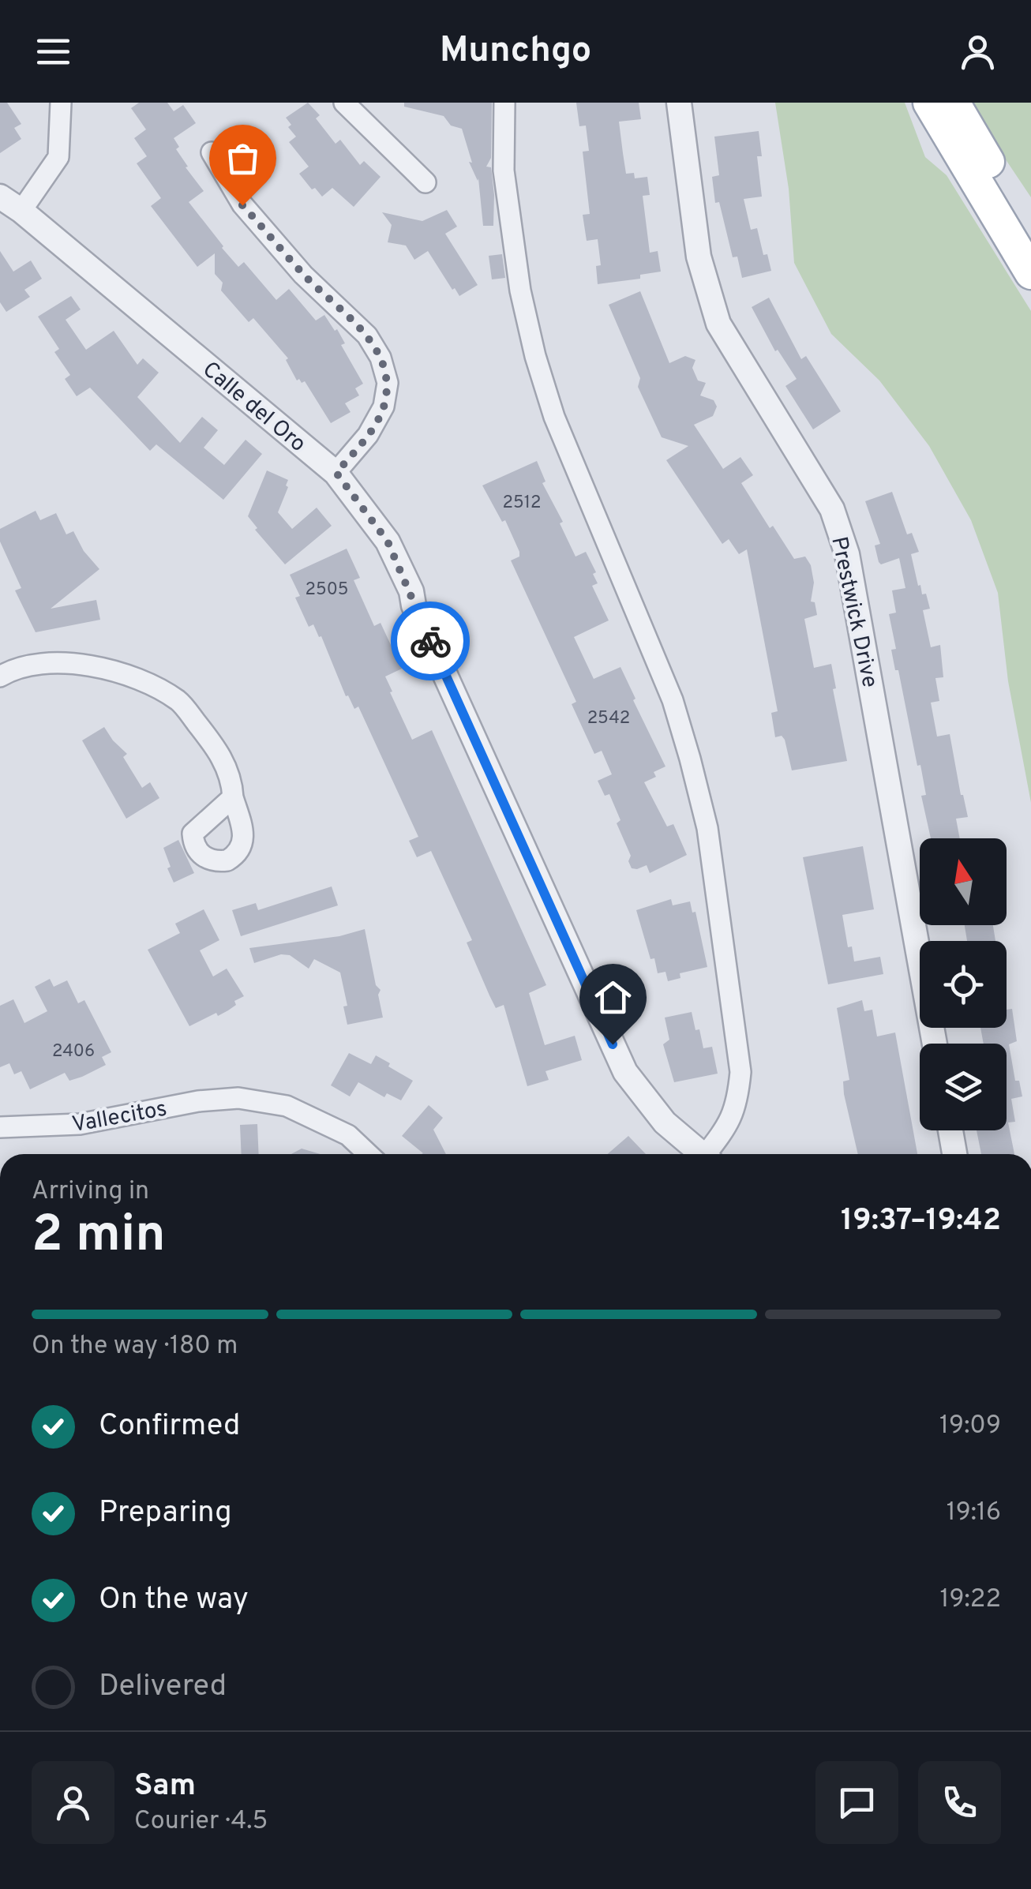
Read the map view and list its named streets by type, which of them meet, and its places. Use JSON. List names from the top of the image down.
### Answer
{
  "streets": {
    "street": ["Calle del Oro", "Prestwick Drive", "Vallecitos"]
  },
  "house_numbers": [
    "2512",
    "2505",
    "2542",
    "2406"
  ],
  "north": "top",
  "page": {
    "header": "Munchgo",
    "heading": ["2 min", "Arriving in", "19:37–19:42"],
    "panel": ["Sam", "Courier · 4.5"],
    "bar": "On the way · 180 m",
    "list": [
      ["Confirmed", "19:09"],
      ["Preparing", "19:16"],
      ["On the way", "19:22"],
      "Delivered"
    ]
  }
}
